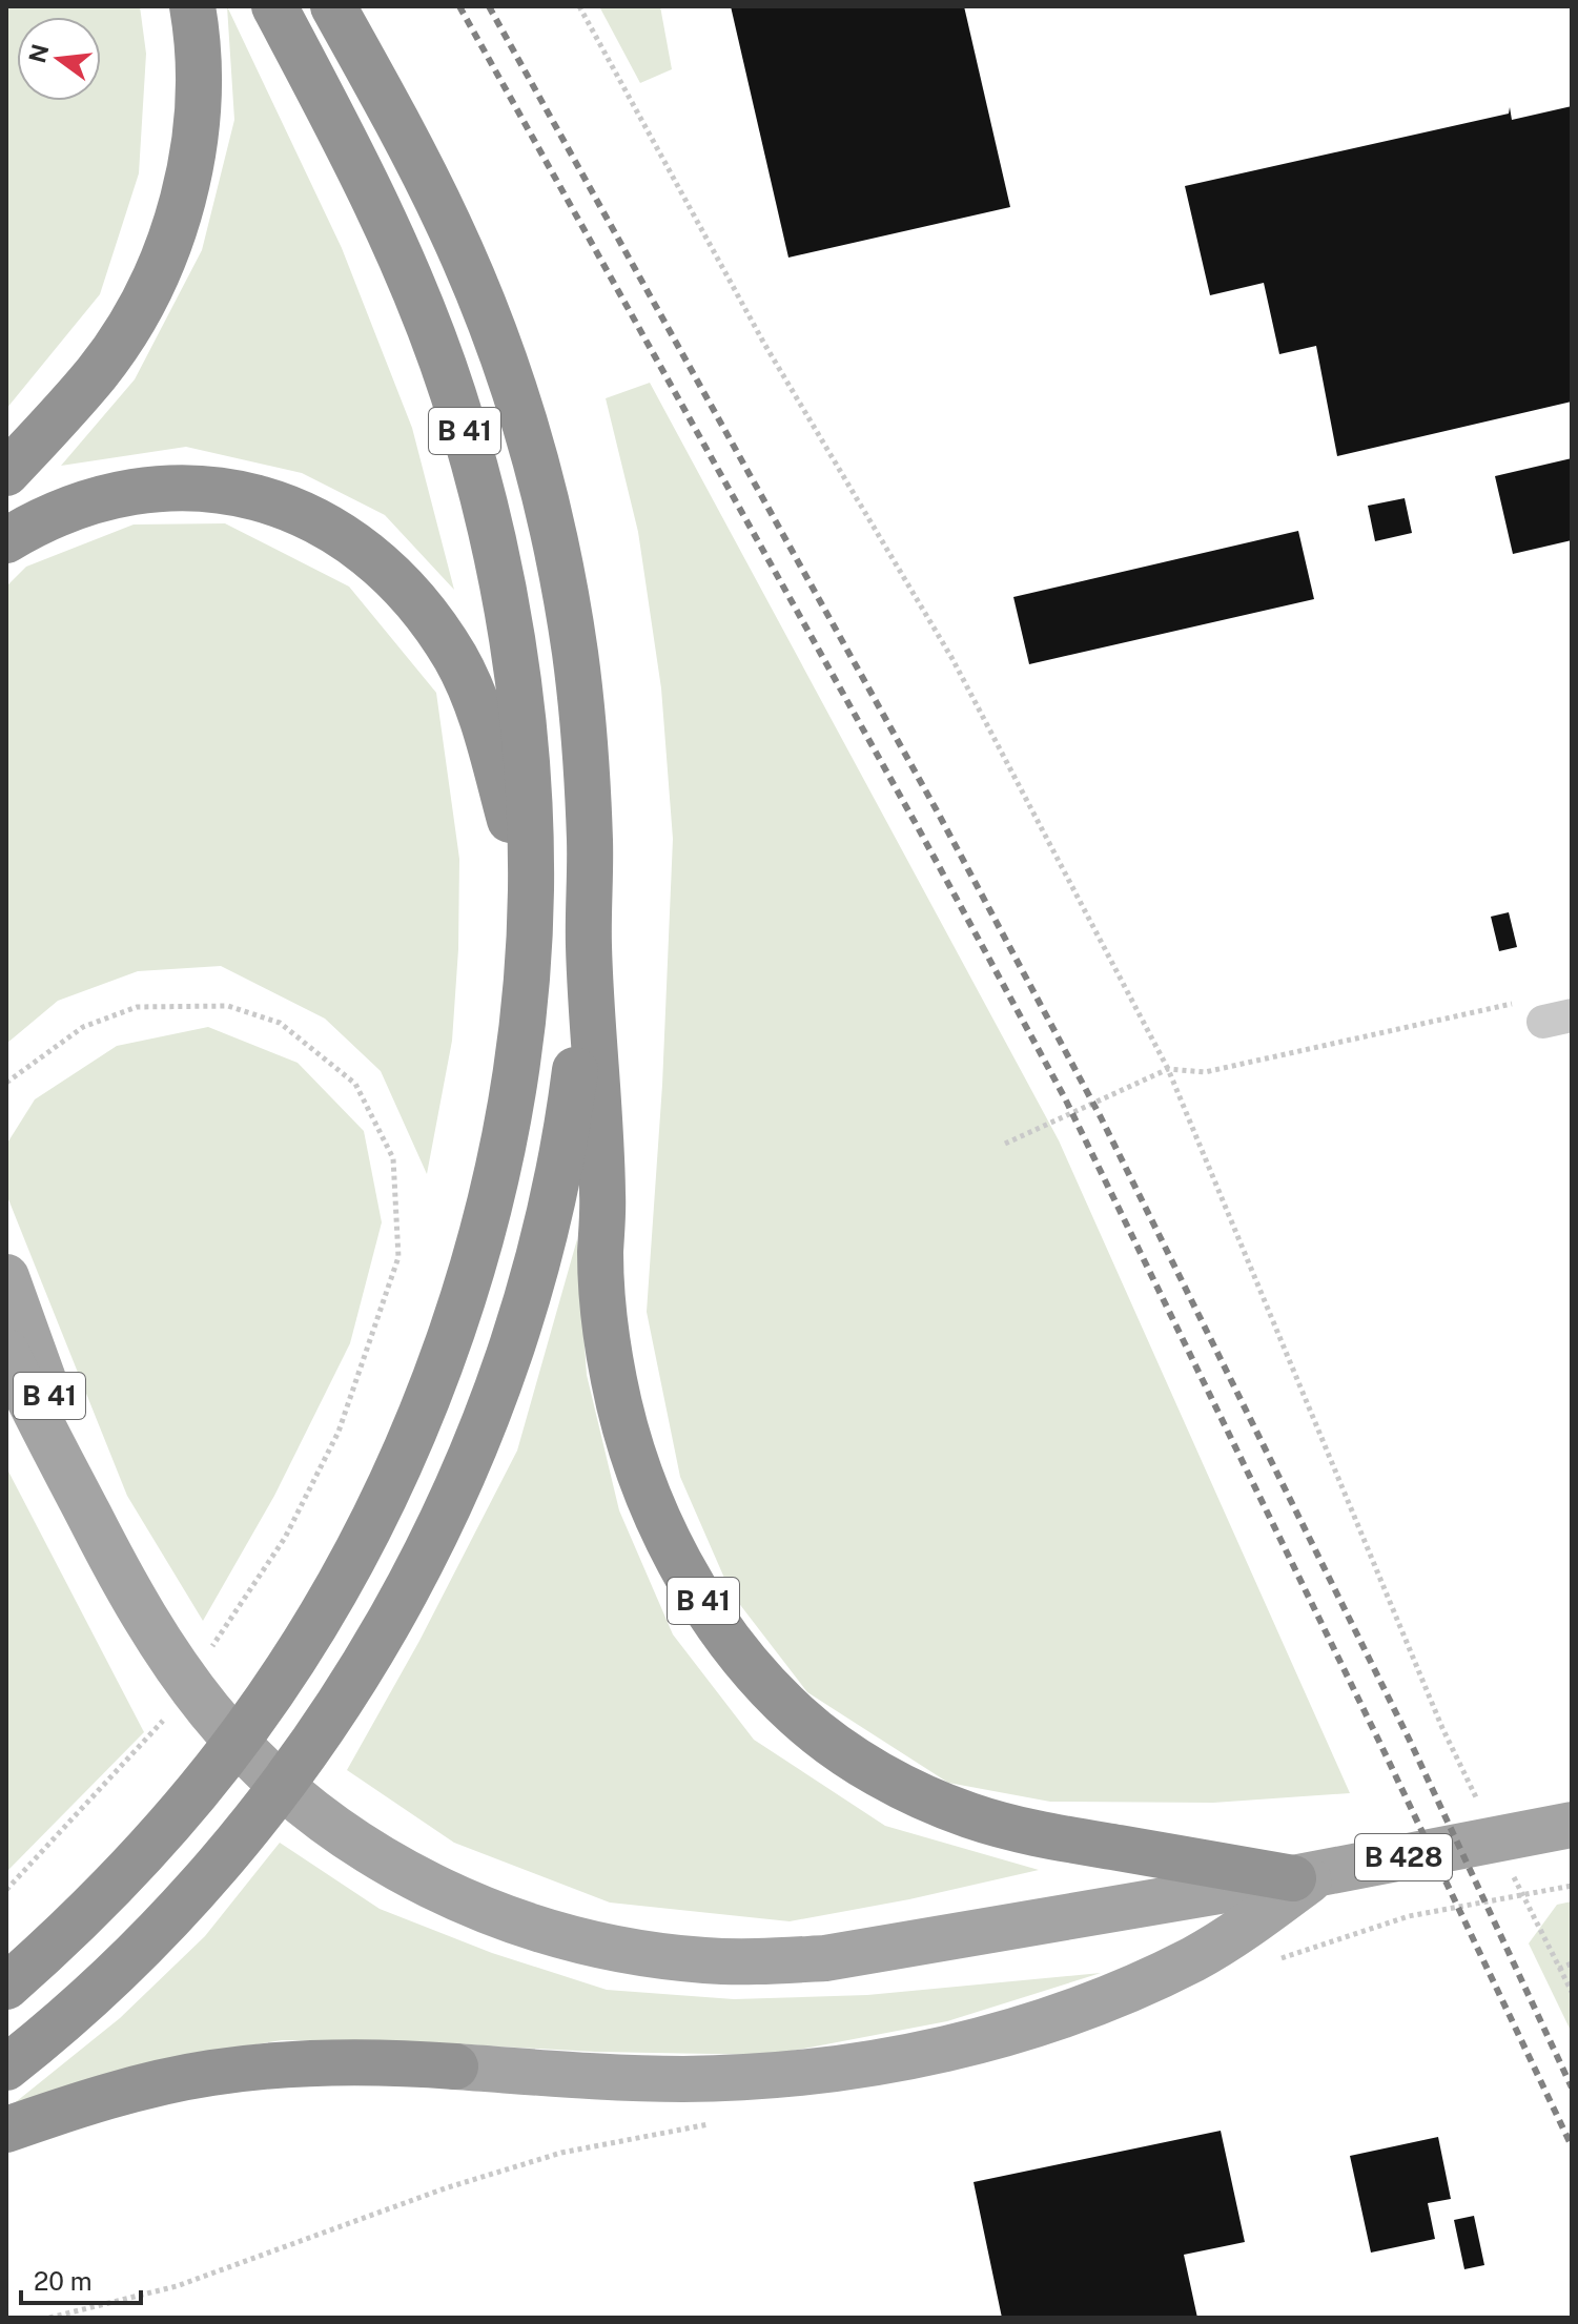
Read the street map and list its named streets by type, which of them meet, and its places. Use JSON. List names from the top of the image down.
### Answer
{
  "streets": {
    "highway": ["B 41"],
    "main road": ["B 428"]
  },
  "crossings": [
    ["B 41", "B 428"]
  ],
  "scale_bar": "20 m",
  "north": "left"
}
